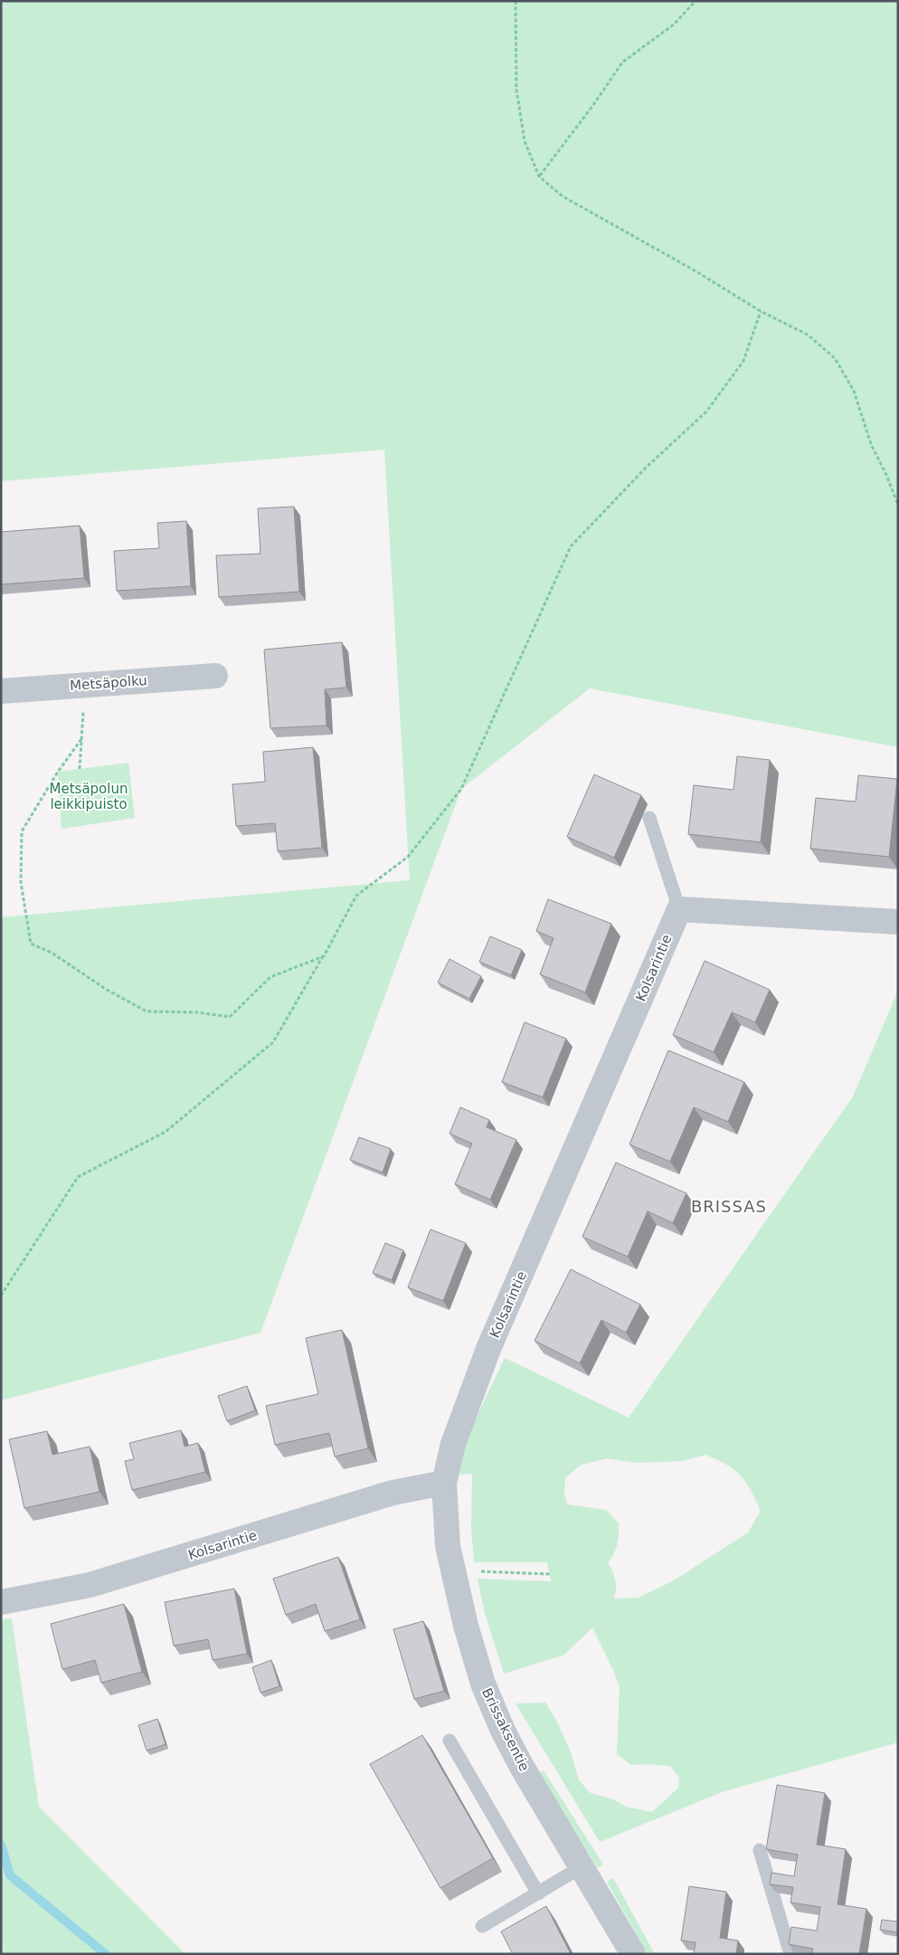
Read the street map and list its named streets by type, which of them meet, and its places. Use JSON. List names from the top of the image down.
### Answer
{
  "streets": {
    "street": ["Metsäpolku", "Kolsarintie", "Brissaksentie"]
  },
  "crossings": [
    ["Kolsarintie", "Brissaksentie"]
  ],
  "districts": ["BRISSAS"],
  "parks": ["Metsäpolun leikkipuisto"]
}
